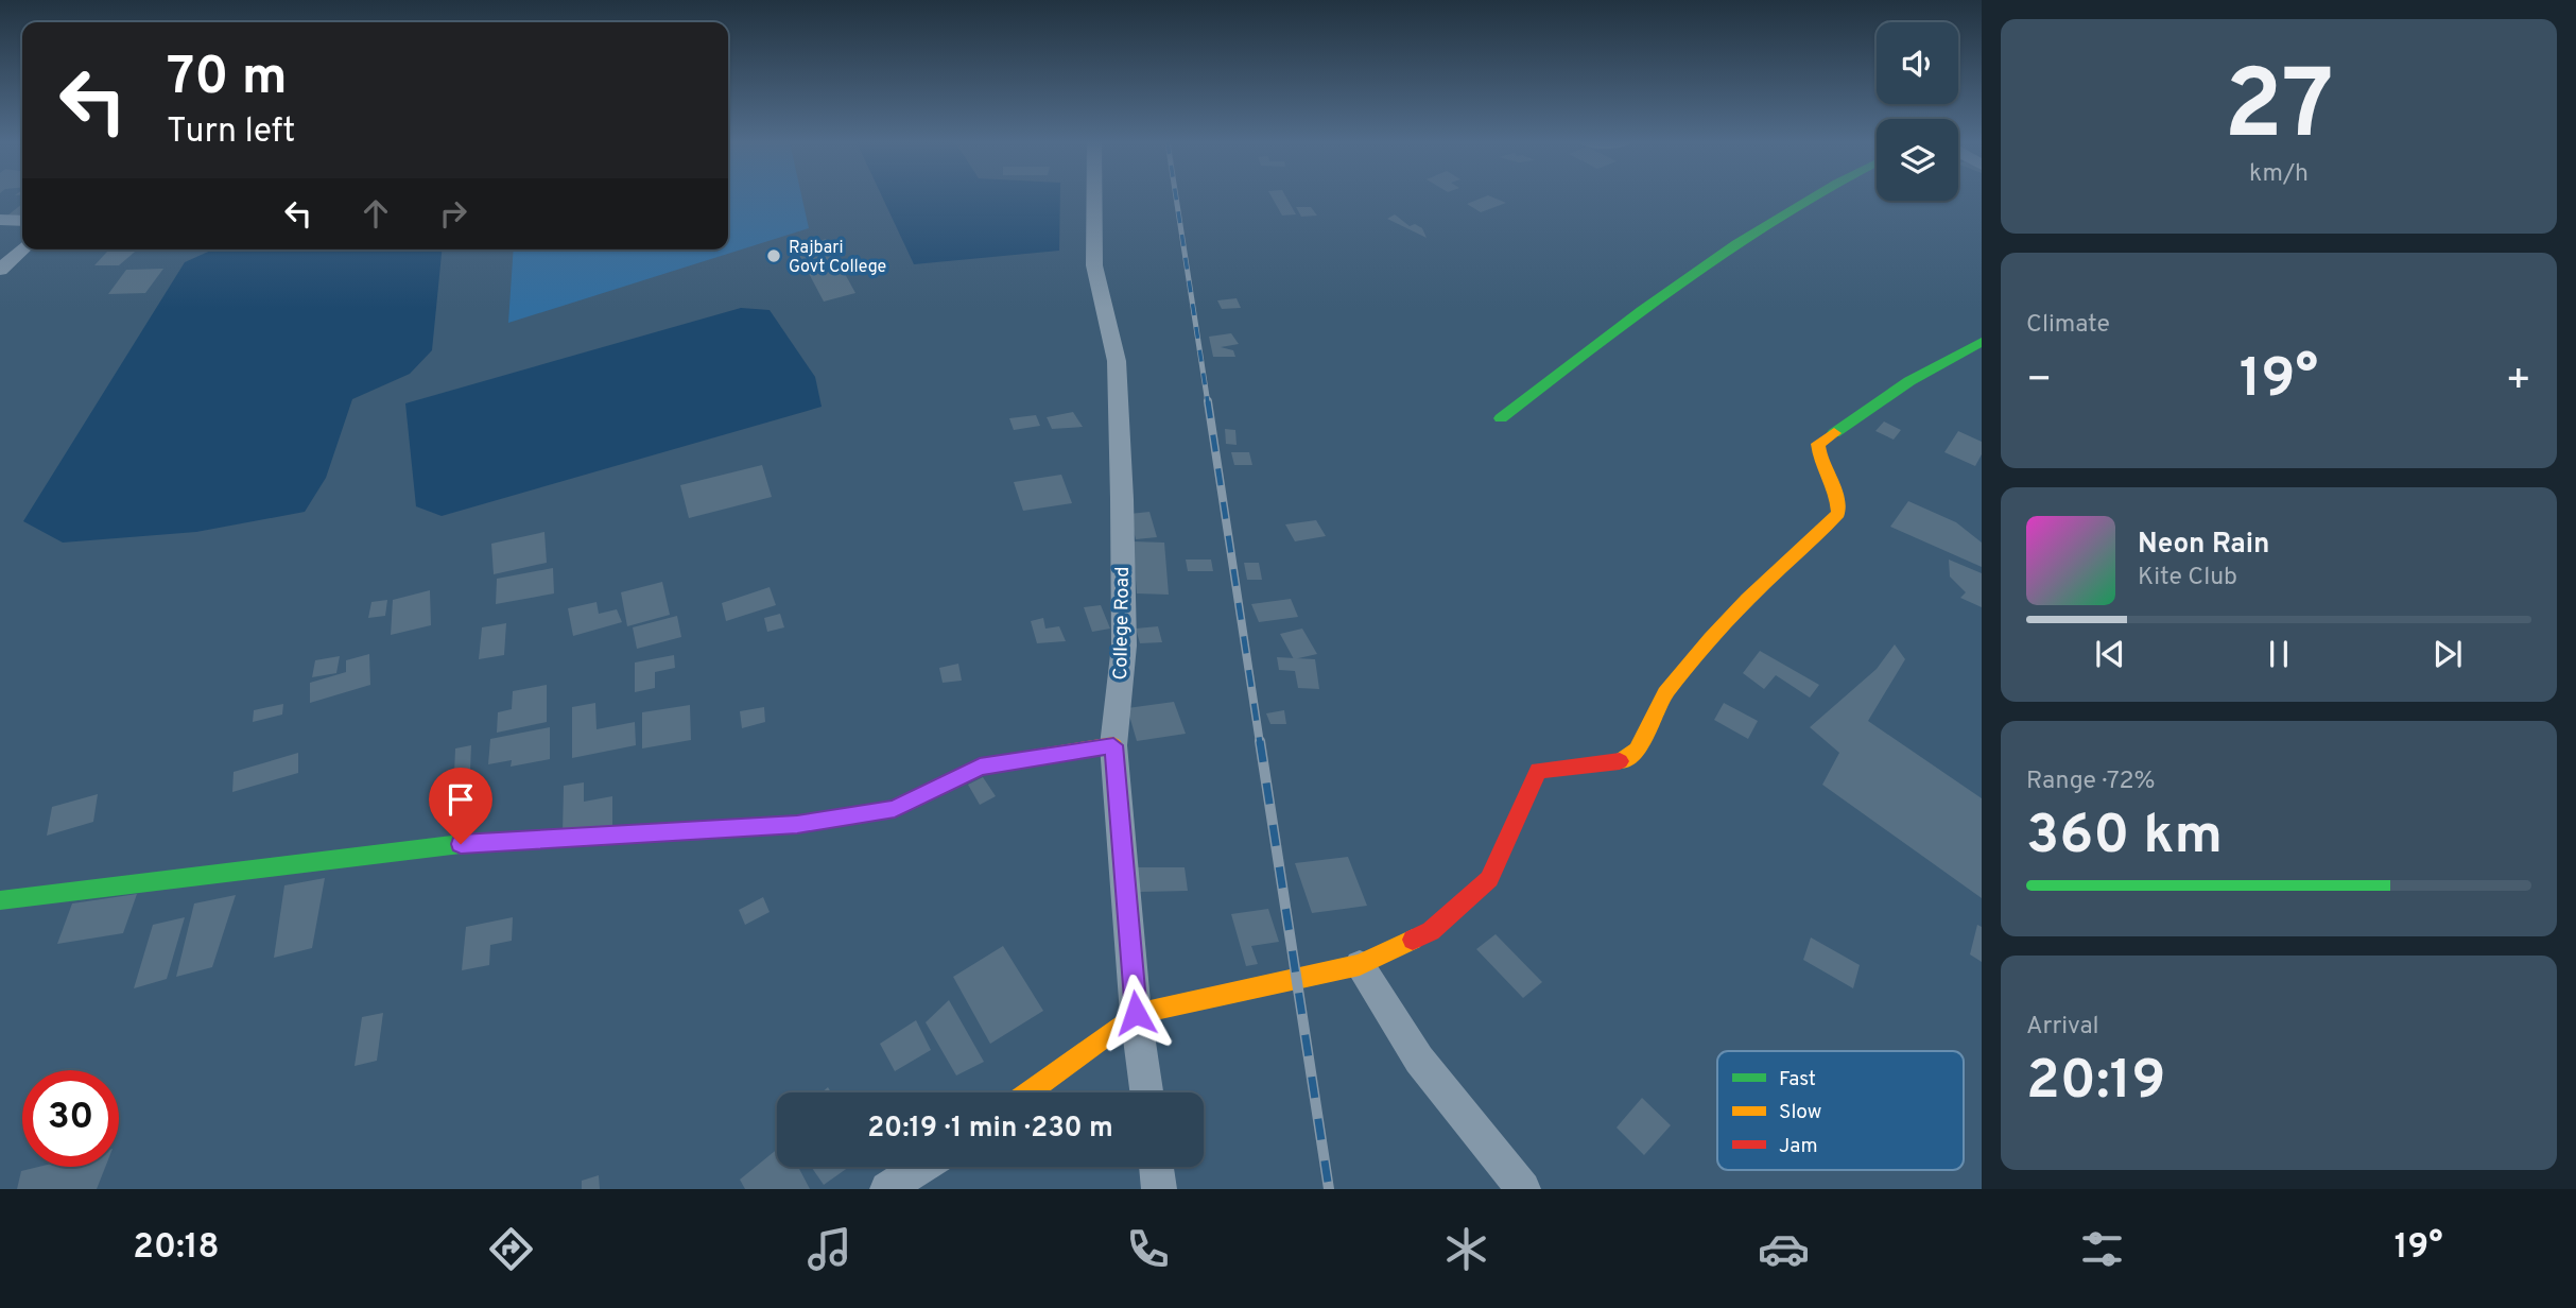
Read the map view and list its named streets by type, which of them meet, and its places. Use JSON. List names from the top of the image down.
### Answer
{
  "streets": {
    "street": ["College Road"]
  },
  "places": ["Rajbari Govt College"],
  "legend": ["Fast", "Slow", "Jam"],
  "page": {
    "tile": [
      ["27", "km/h"],
      "Climate",
      ["Range · 72%", "360 km"],
      ["Arrival", "20:19"]
    ],
    "turn": ["70 m", "Turn left"],
    "heat": ["−", "19°", "+"],
    "song": ["Neon Rain", "Kite Club"],
    "limit": "30",
    "trip": "20:19 · 1 min · 230 m",
    "tabs": ["20:18", "19°"]
  }
}
